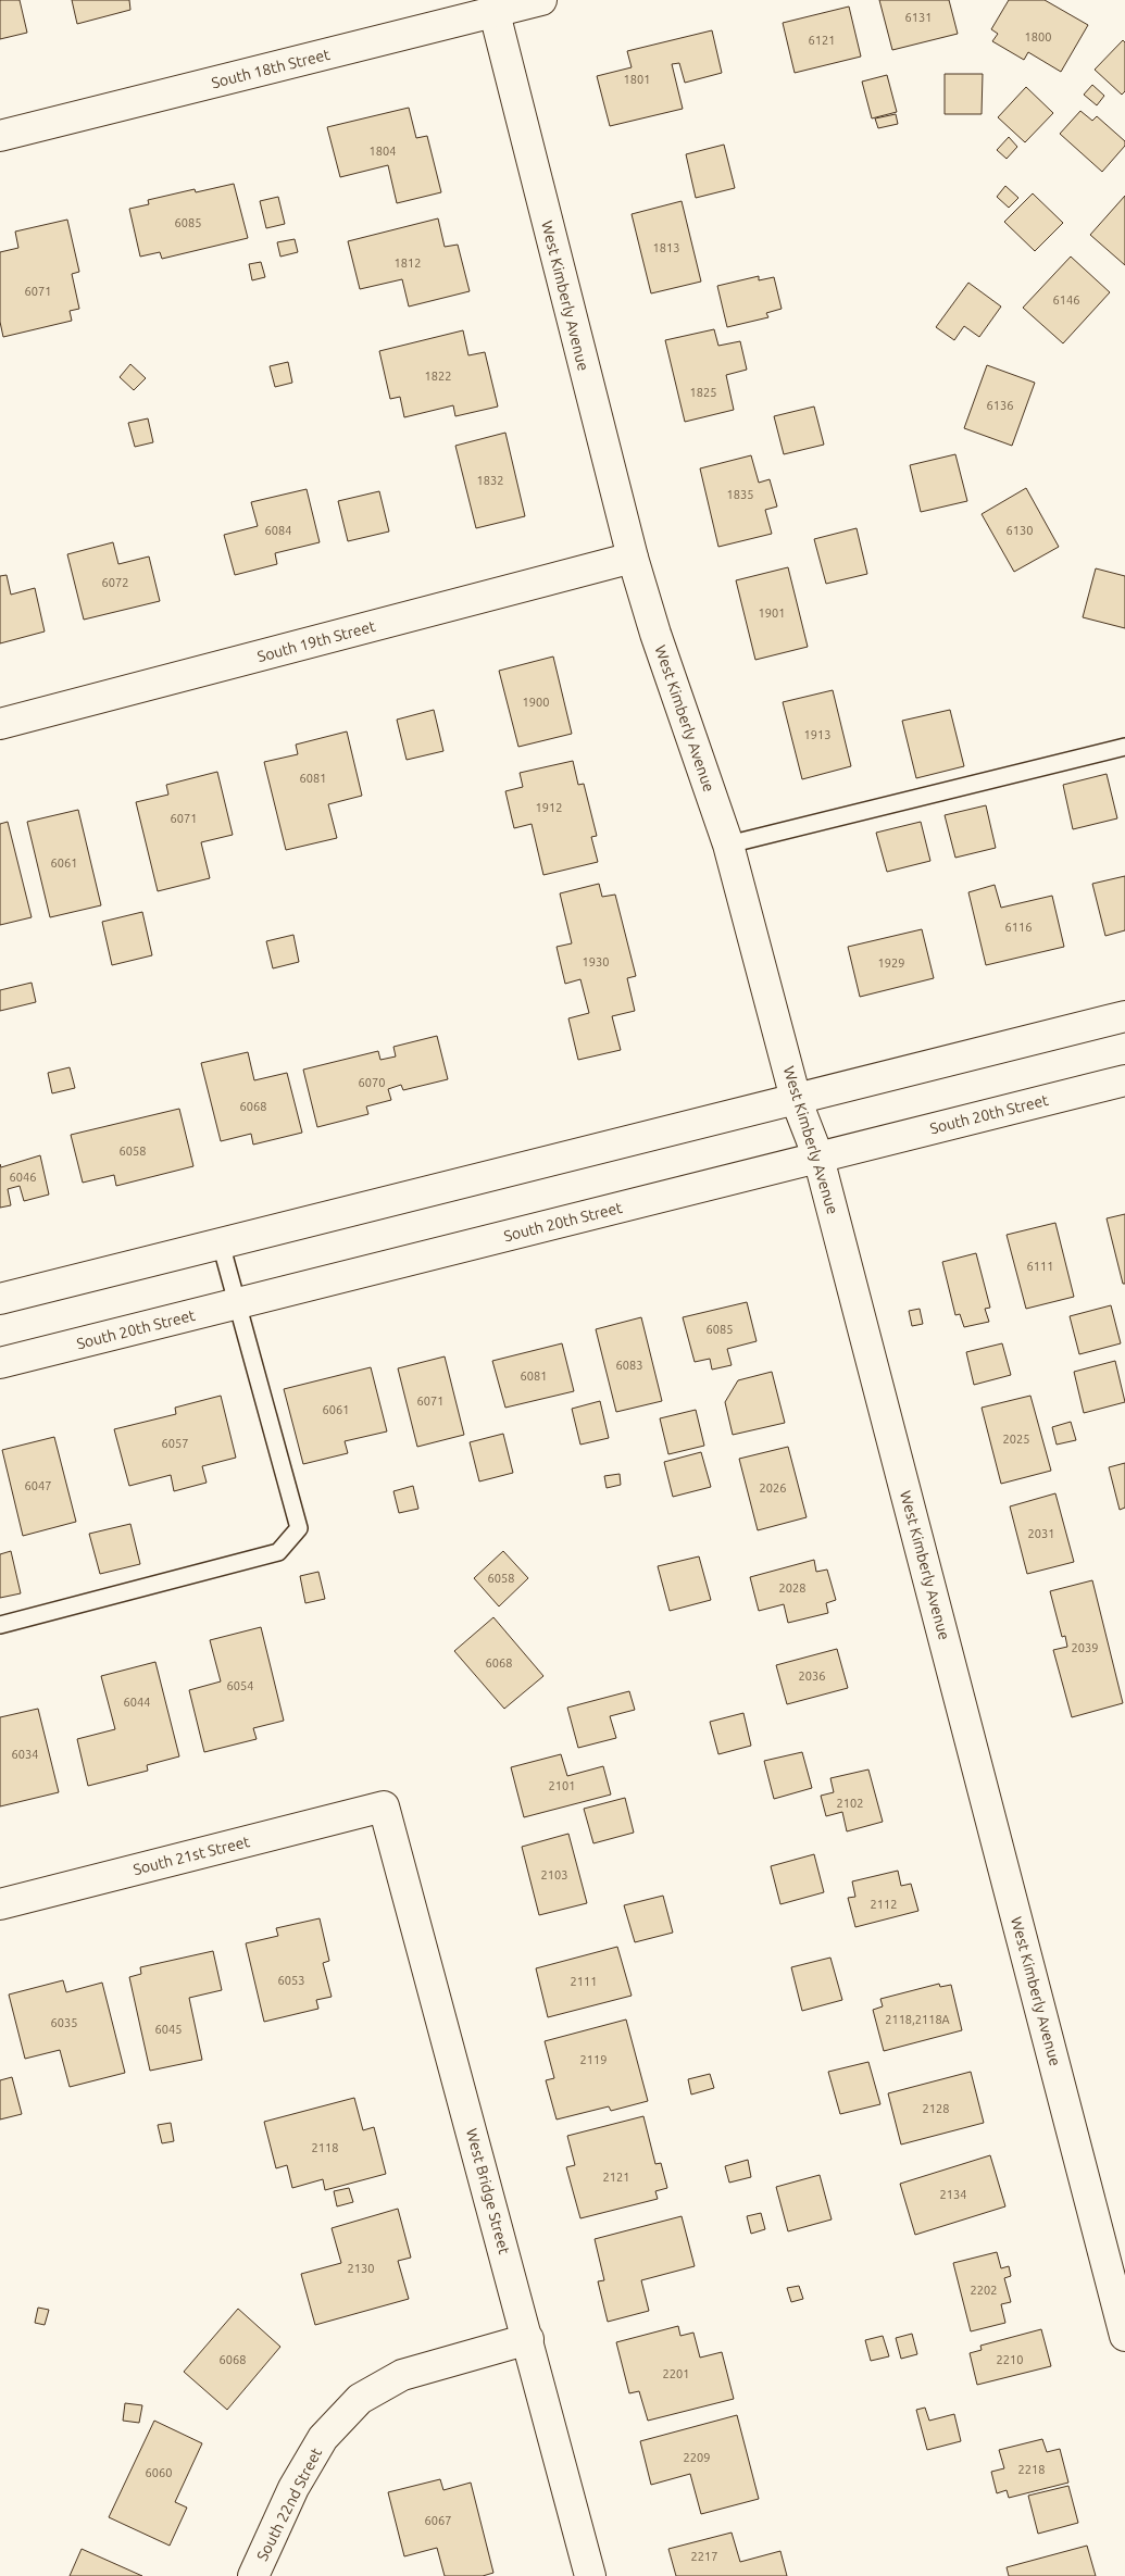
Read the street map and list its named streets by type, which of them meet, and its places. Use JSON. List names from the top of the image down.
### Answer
{
  "streets": {
    "street": [
      "South 18th Street",
      "West Kimberly Avenue",
      "South 19th Street",
      "South 20th Street",
      "South 21st Street",
      "West Bridge Street",
      "South 22nd Street"
    ]
  },
  "crossings": [
    ["South 18th Street", "West Kimberly Avenue"],
    ["West Kimberly Avenue", "South 19th Street"],
    ["West Kimberly Avenue", "South 20th Street"],
    ["South 21st Street", "West Bridge Street"],
    ["West Bridge Street", "South 22nd Street"]
  ],
  "house_numbers": [
    "6131",
    "1800",
    "6121",
    "1801",
    "1804",
    "6085",
    "1813",
    "1812",
    "6071",
    "6146",
    "1822",
    "1825",
    "6136",
    "1832",
    "1835",
    "6084",
    "6130",
    "6072",
    "1901",
    "1900",
    "1913",
    "6081",
    "1912",
    "6071",
    "6061",
    "6116",
    "1930",
    "1929",
    "6070",
    "6068",
    "6058",
    "6046",
    "6111",
    "6085",
    "6083",
    "6081",
    "6071",
    "6061",
    "2025",
    "6057",
    "6047",
    "2026",
    "2031",
    "6058",
    "2028",
    "2039",
    "6068",
    "2036",
    "6054",
    "6044",
    "6034",
    "2101",
    "2102",
    "2103",
    "2112",
    "6053",
    "2111",
    "2118,2118A",
    "6035",
    "6045",
    "2119",
    "2128",
    "2118",
    "2121",
    "2134",
    "2130",
    "2202",
    "6068",
    "2210",
    "2201",
    "2209",
    "2218",
    "6060",
    "6067",
    "2217"
  ]
}
